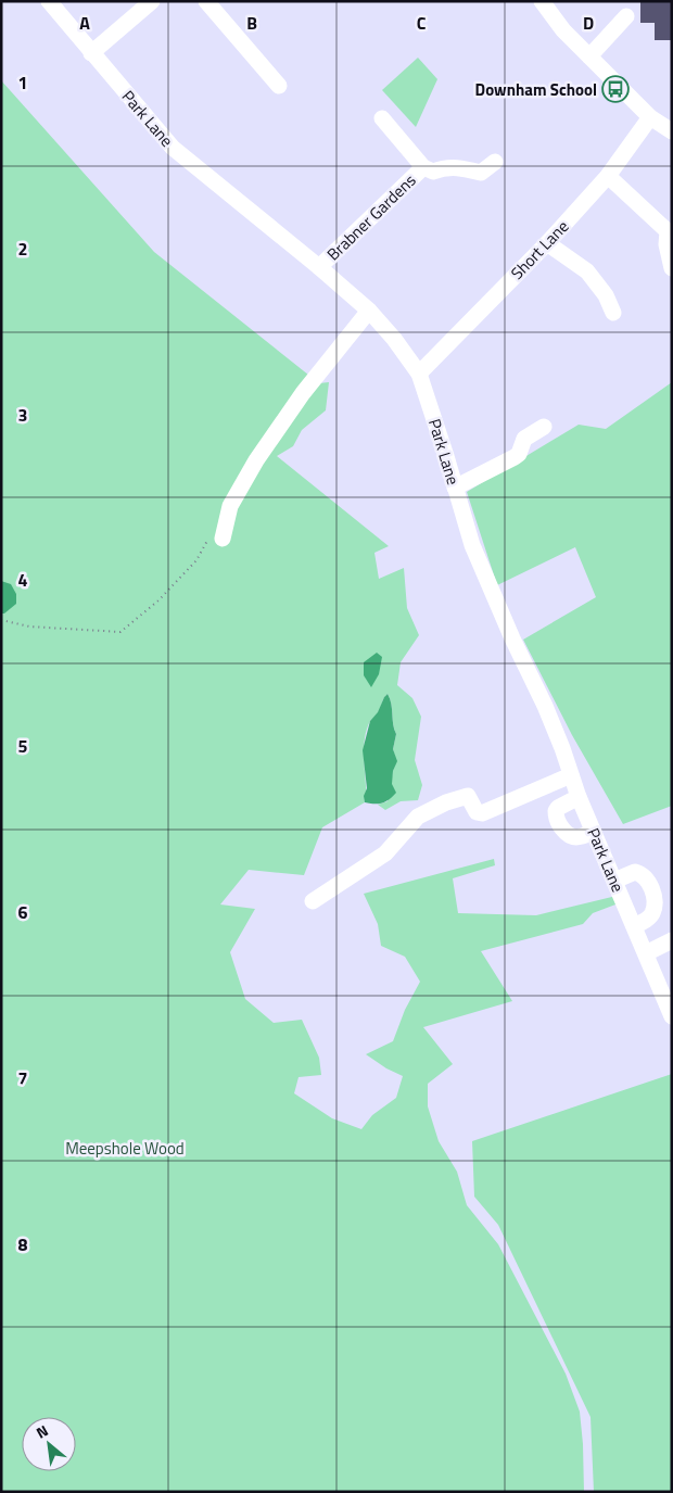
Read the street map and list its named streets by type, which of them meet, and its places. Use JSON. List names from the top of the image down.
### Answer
{
  "streets": {
    "street": ["Park Lane", "Brabner Gardens", "Short Lane"]
  },
  "crossings": [
    ["Park Lane", "Brabner Gardens"],
    ["Park Lane", "Short Lane"]
  ],
  "parks": ["Meepshole Wood"],
  "places": {
    "bus stop": ["Downham School"]
  },
  "north": "top left",
  "grid": {
    "columns": [
      "A",
      "B",
      "C",
      "D"
    ],
    "rows": [
      "1",
      "2",
      "3",
      "4",
      "5",
      "6",
      "7",
      "8"
    ]
  }
}
